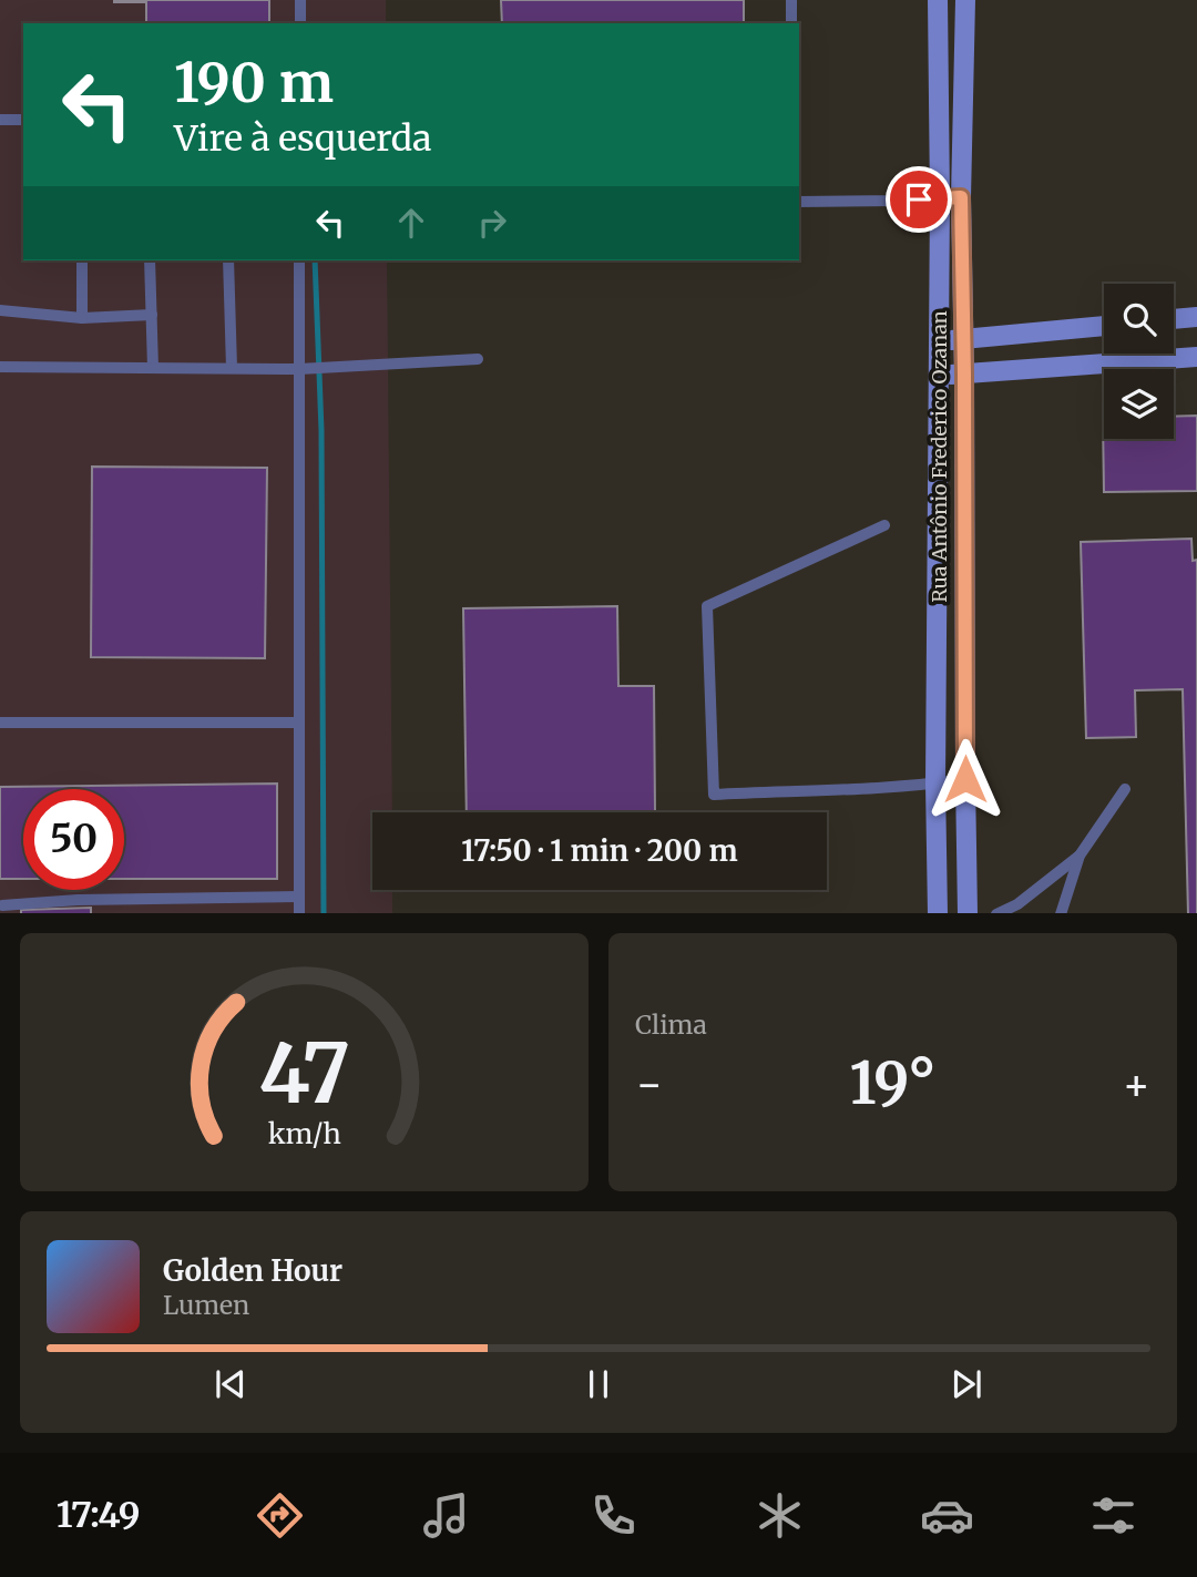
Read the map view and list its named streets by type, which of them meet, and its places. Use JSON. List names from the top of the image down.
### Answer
{
  "streets": {
    "main road": ["Rua Antônio Frederico Ozanan"]
  },
  "page": {
    "turn": ["190 m", "Vire à esquerda"],
    "limit": "50",
    "trip": "17:50 · 1 min · 200 m",
    "tile": "Clima",
    "heat": ["−", "19°", "+"],
    "song": ["Golden Hour", "Lumen"],
    "tabs": "17:49",
    "gauge": ["47", "km/h"]
  }
}
